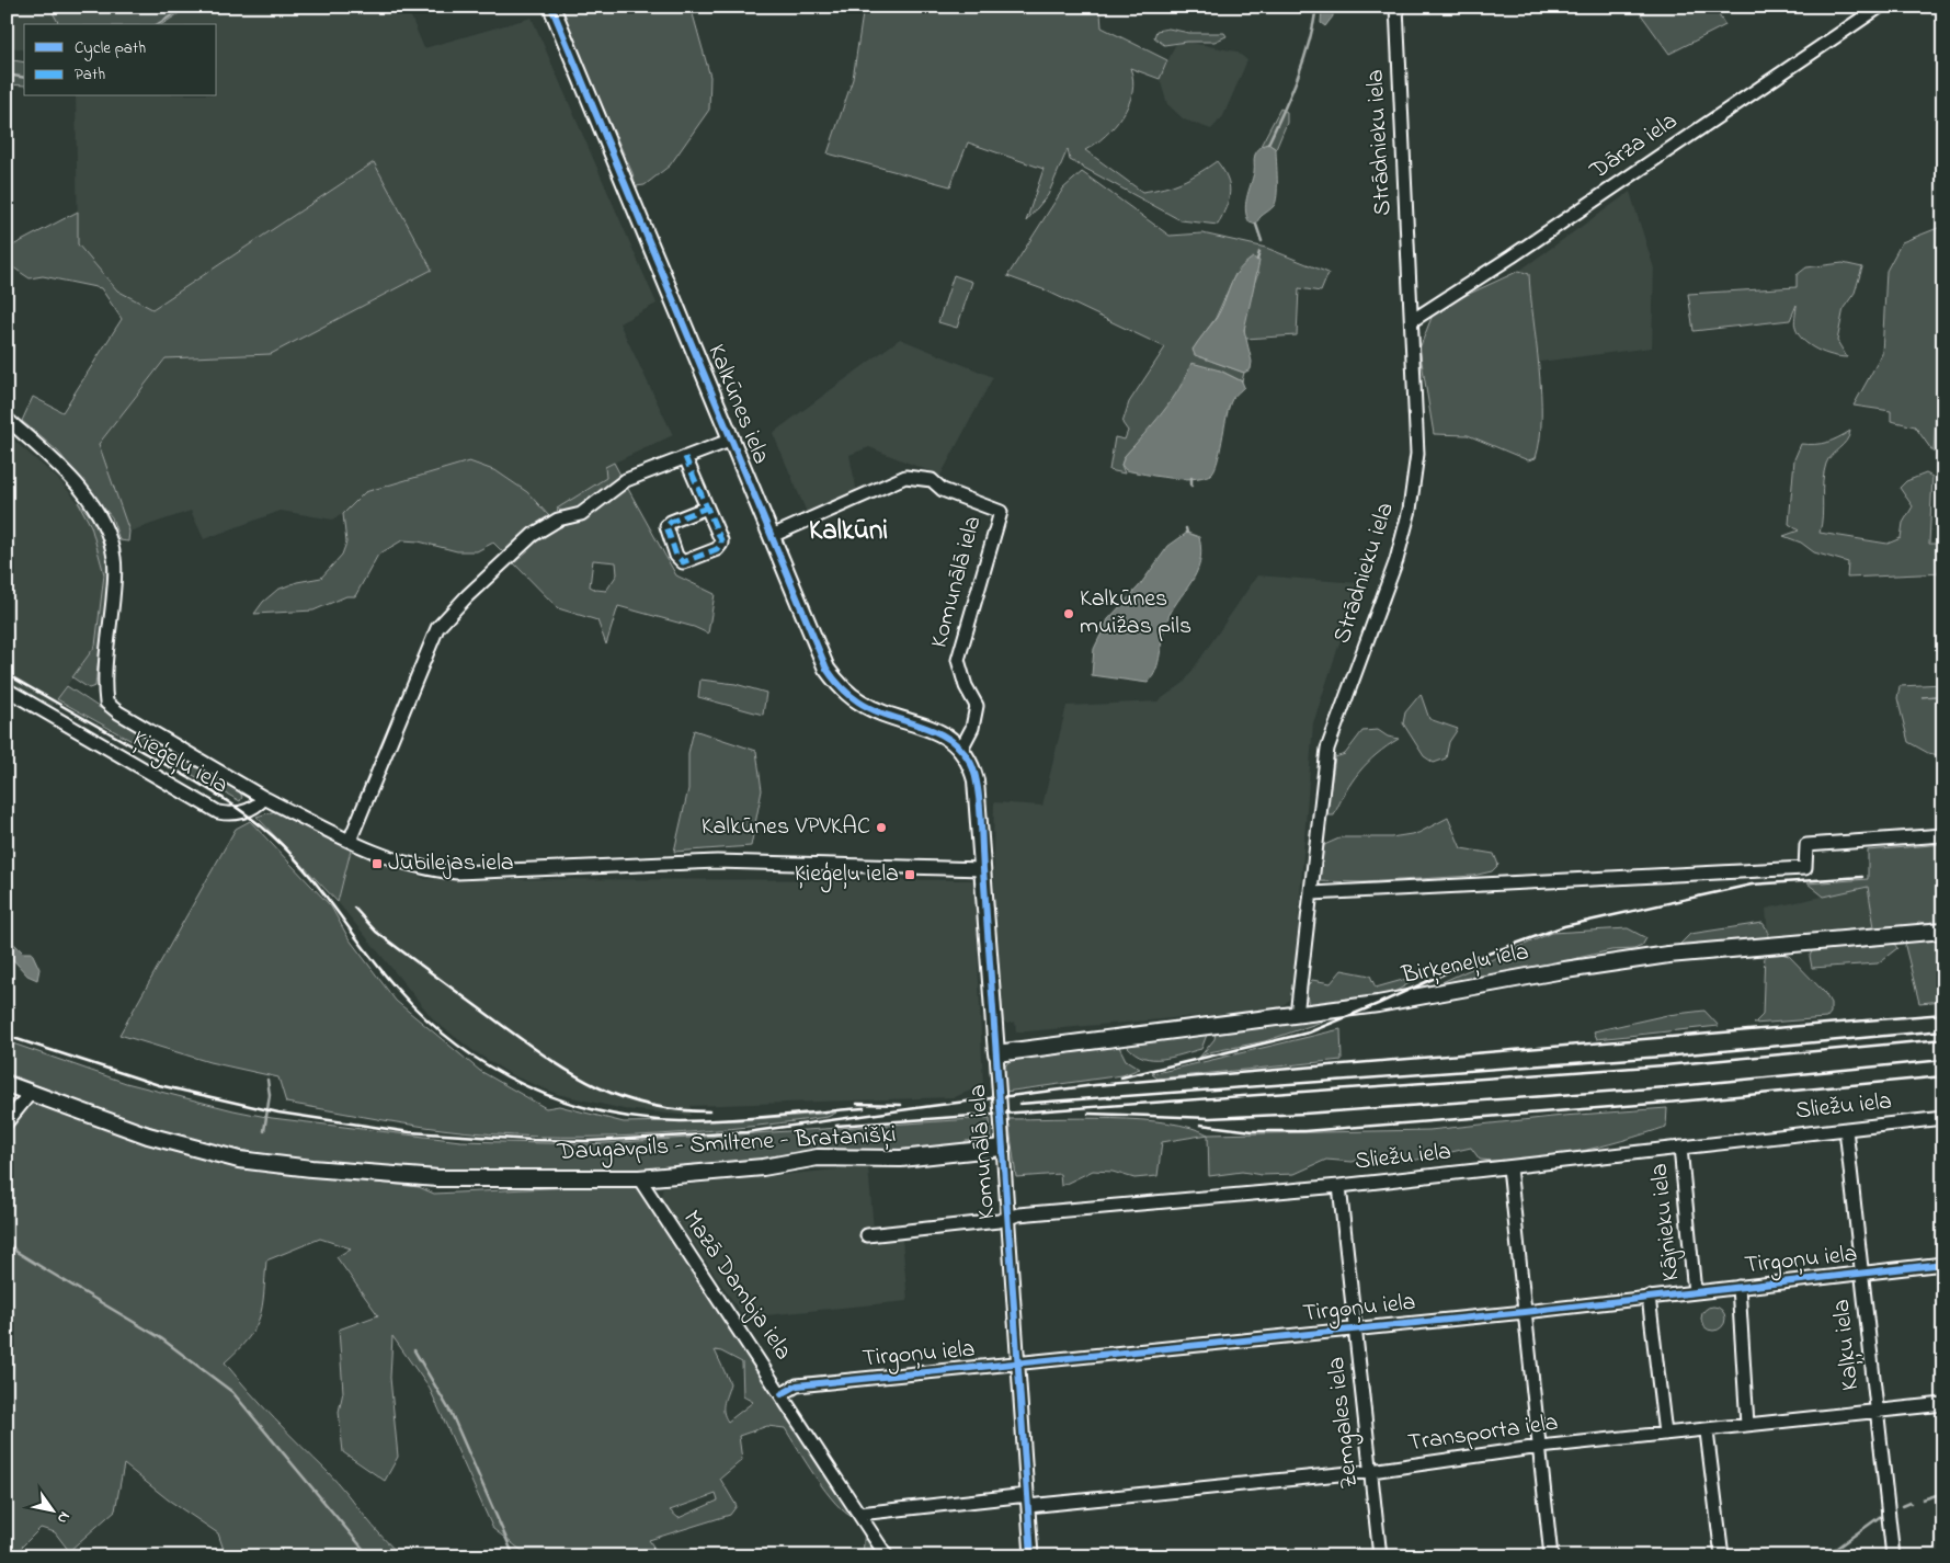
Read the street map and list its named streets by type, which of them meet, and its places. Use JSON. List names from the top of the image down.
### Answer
{
  "streets": {
    "main road": [
      "Kalkūnes iela",
      "Komunālā iela",
      "Birķeneļu iela",
      "Daugavpils - Smiltene - Bratanišķi"
    ],
    "street": [
      "Strādnieku iela",
      "Dārza iela",
      "Ķieģeļu iela",
      "Sliežu iela",
      "Kājnieku iela",
      "Tirgoņu iela",
      "Mazā Dambja iela",
      "Kaļķu iela",
      "Zemgales iela",
      "Transporta iela"
    ]
  },
  "crossings": [
    ["Strādnieku iela", "Dārza iela"],
    ["Strādnieku iela", "Birķeneļu iela"],
    ["Kalkūnes iela", "Komunālā iela"],
    ["Komunālā iela", "Birķeneļu iela"],
    ["Komunālā iela", "Sliežu iela"],
    ["Komunālā iela", "Daugavpils - Smiltene - Bratanišķi"],
    ["Komunālā iela", "Tirgoņu iela"],
    ["Komunālā iela", "Transporta iela"],
    ["Sliežu iela", "Kājnieku iela"],
    ["Sliežu iela", "Kaļķu iela"],
    ["Sliežu iela", "Zemgales iela"],
    ["Daugavpils - Smiltene - Bratanišķi", "Mazā Dambja iela"],
    ["Kājnieku iela", "Tirgoņu iela"],
    ["Tirgoņu iela", "Mazā Dambja iela"],
    ["Tirgoņu iela", "Kaļķu iela"],
    ["Tirgoņu iela", "Zemgales iela"],
    ["Mazā Dambja iela", "Transporta iela"],
    ["Kaļķu iela", "Transporta iela"],
    ["Zemgales iela", "Transporta iela"]
  ],
  "districts": ["Kalkūni"],
  "places": {
    "other": ["Kalkūnes muižas pils", "Kalkūnes VPVKAC"],
    "transit": ["Jubilejas iela", "Ķieģeļu iela"]
  },
  "legend": ["Cycle path", "Path"],
  "north": "bottom right"
}
